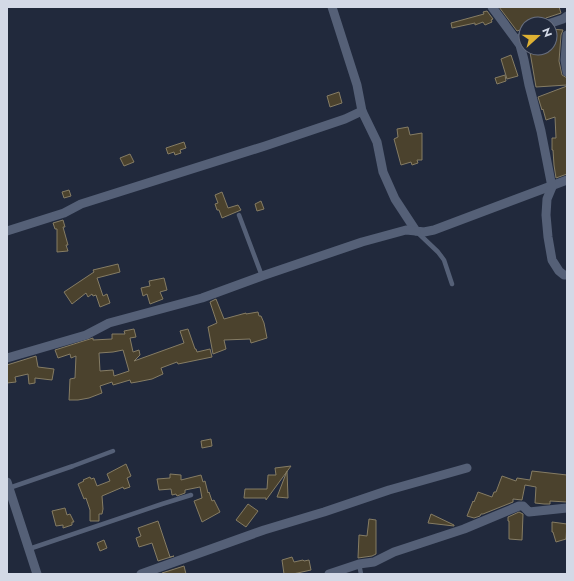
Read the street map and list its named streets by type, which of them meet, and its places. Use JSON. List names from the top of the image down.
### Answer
{
  "north": "right"
}
